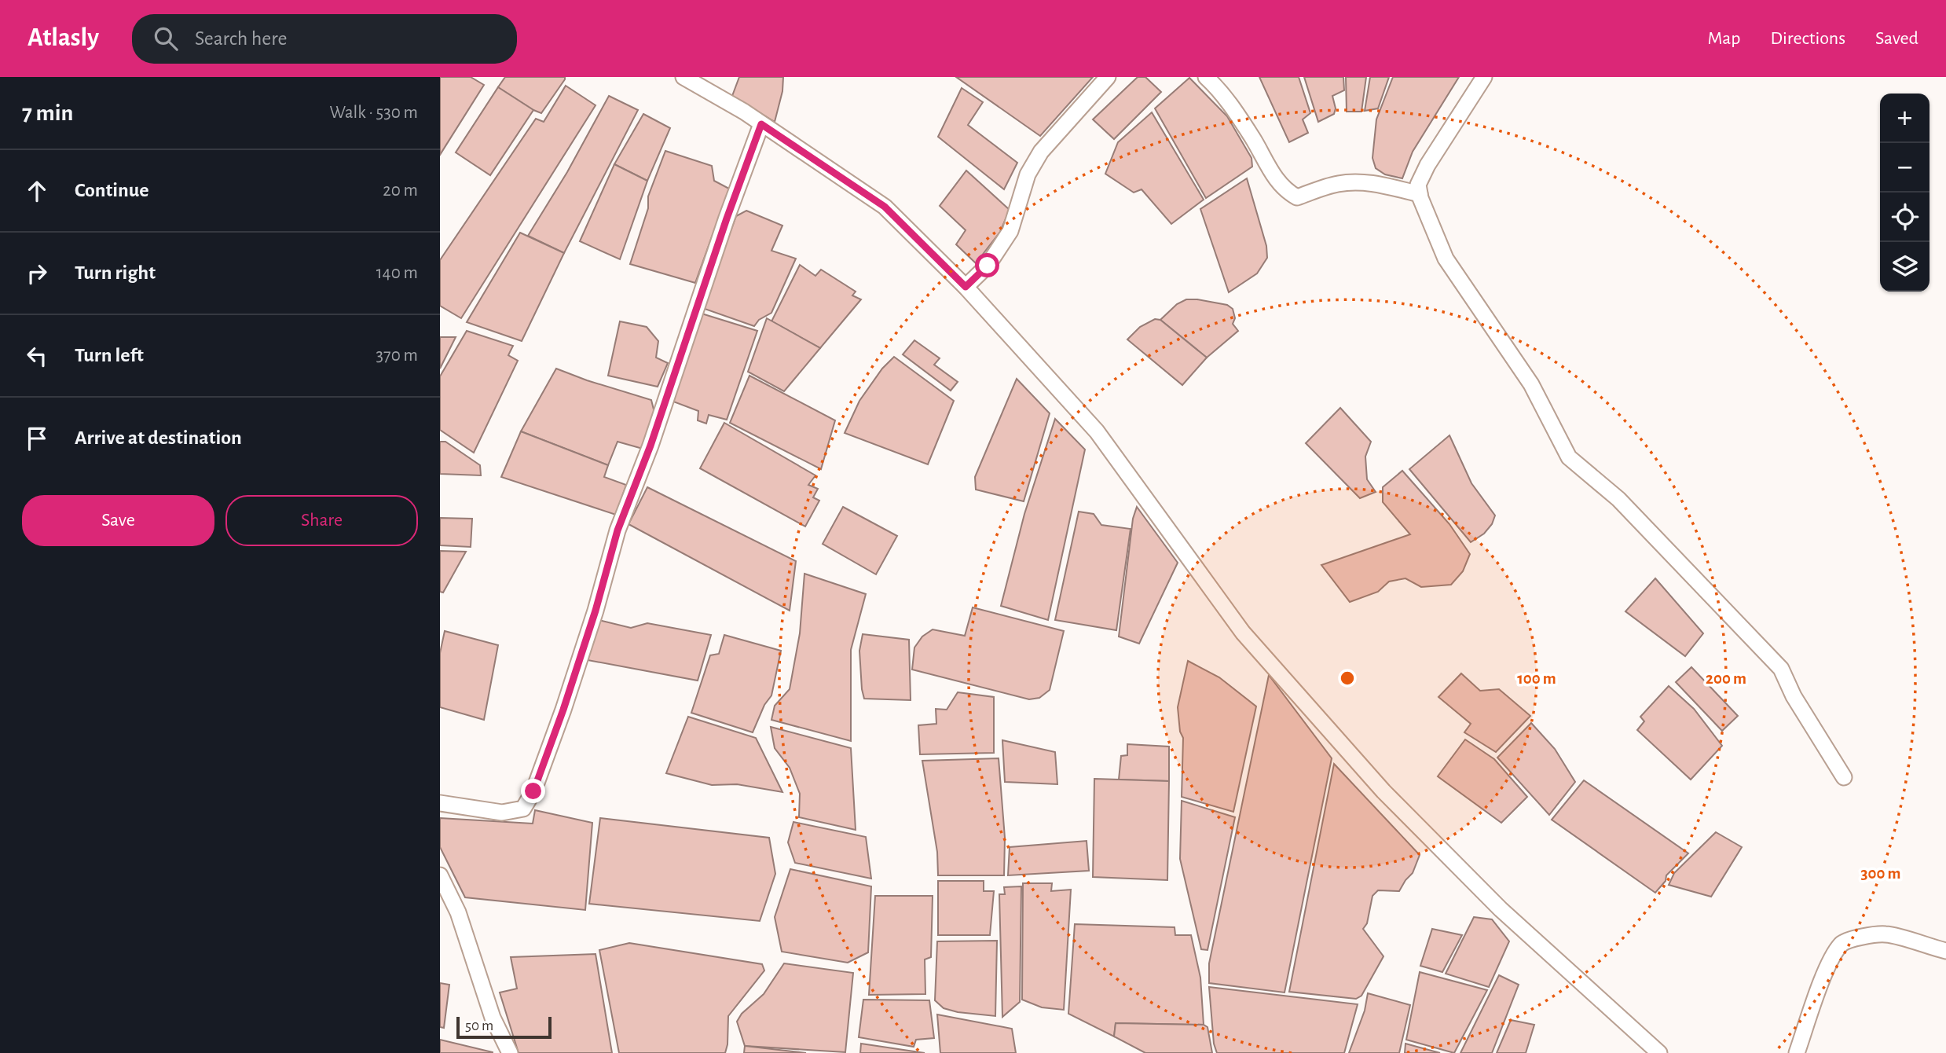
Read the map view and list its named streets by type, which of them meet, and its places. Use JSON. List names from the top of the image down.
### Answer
{
  "scale_bar": "50 m",
  "page": {
    "header": "Atlasly",
    "search": "Search here",
    "nav": ["Map", "Directions", "Saved"],
    "heading": ["7 min", "Walk · 530 m"],
    "map_buttons": ["+", "−"],
    "list": [
      ["Continue", "20 m"],
      ["Turn right", "140 m"],
      ["Turn left", "370 m"],
      "Arrive at destination"
    ],
    "buttons": ["Save", "Share"],
    "scale": "50 m"
  },
  "rings": ["100 m", "200 m", "300 m"]
}
